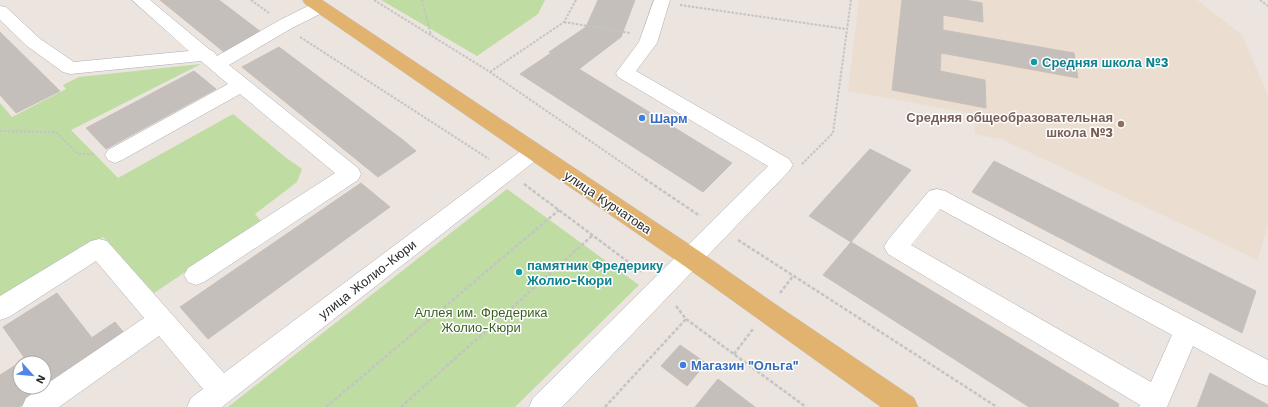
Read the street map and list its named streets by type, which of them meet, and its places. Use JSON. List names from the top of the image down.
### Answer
{
  "streets": {
    "main road": ["улица Курчатова"],
    "street": ["улица Жолио-Кюри"]
  },
  "crossings": [
    ["улица Курчатова", "улица Жолио-Кюри"]
  ],
  "parks": ["Аллея им. Фредерика Жолио-Кюри"],
  "places": [
    "Средняя школа №3",
    "Шарм",
    "Средняя общеобразовательная школа №3",
    "памятник Фредерику Жолио-Кюри",
    "Магазин \"Ольга\""
  ],
  "north": "bottom right"
}
